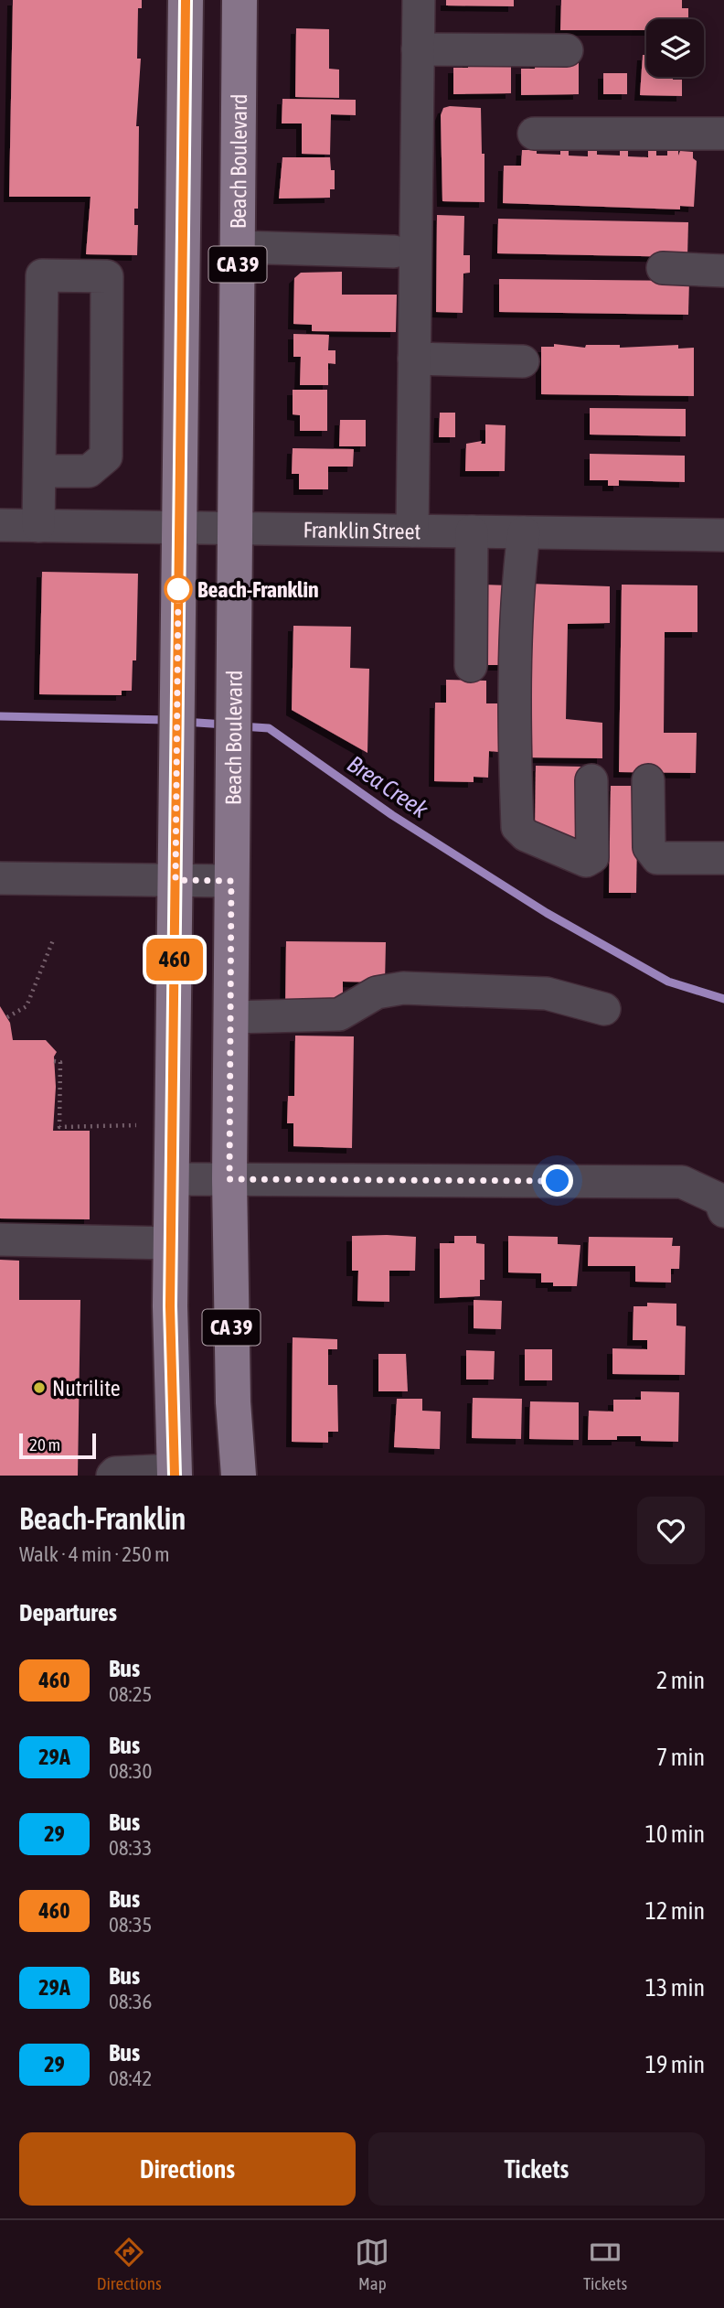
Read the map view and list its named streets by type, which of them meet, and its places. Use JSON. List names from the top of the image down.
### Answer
{
  "streets": {
    "main road": ["Beach Boulevard", "CA 39"],
    "street": ["Franklin Street"]
  },
  "crossings": [
    ["Beach Boulevard", "Franklin Street"],
    ["CA 39", "Franklin Street"]
  ],
  "water": ["Brea Creek"],
  "places": ["Beach-Franklin", "Nutrilite"],
  "lines": ["bus line 460"],
  "scale_bar": "20 m",
  "page": {
    "on_map": "460",
    "scale": "20 m",
    "heading": [
      ["Beach-Franklin", "Walk · 4 min · 250 m"],
      "Departures"
    ],
    "list": [
      {
        "mark": "460",
        "name": "Bus",
        "note": "08:25",
        "value": "2 min"
      },
      {
        "mark": "29A",
        "name": "Bus",
        "note": "08:30",
        "value": "7 min"
      },
      {
        "mark": "29",
        "name": "Bus",
        "note": "08:33",
        "value": "10 min"
      },
      {
        "mark": "460",
        "name": "Bus",
        "note": "08:35",
        "value": "12 min"
      },
      {
        "mark": "29A",
        "name": "Bus",
        "note": "08:36",
        "value": "13 min"
      },
      {
        "mark": "29",
        "name": "Bus",
        "note": "08:42",
        "value": "19 min"
      }
    ],
    "buttons": ["Directions", "Tickets"],
    "tabs": ["Directions", "Map", "Tickets"]
  }
}
